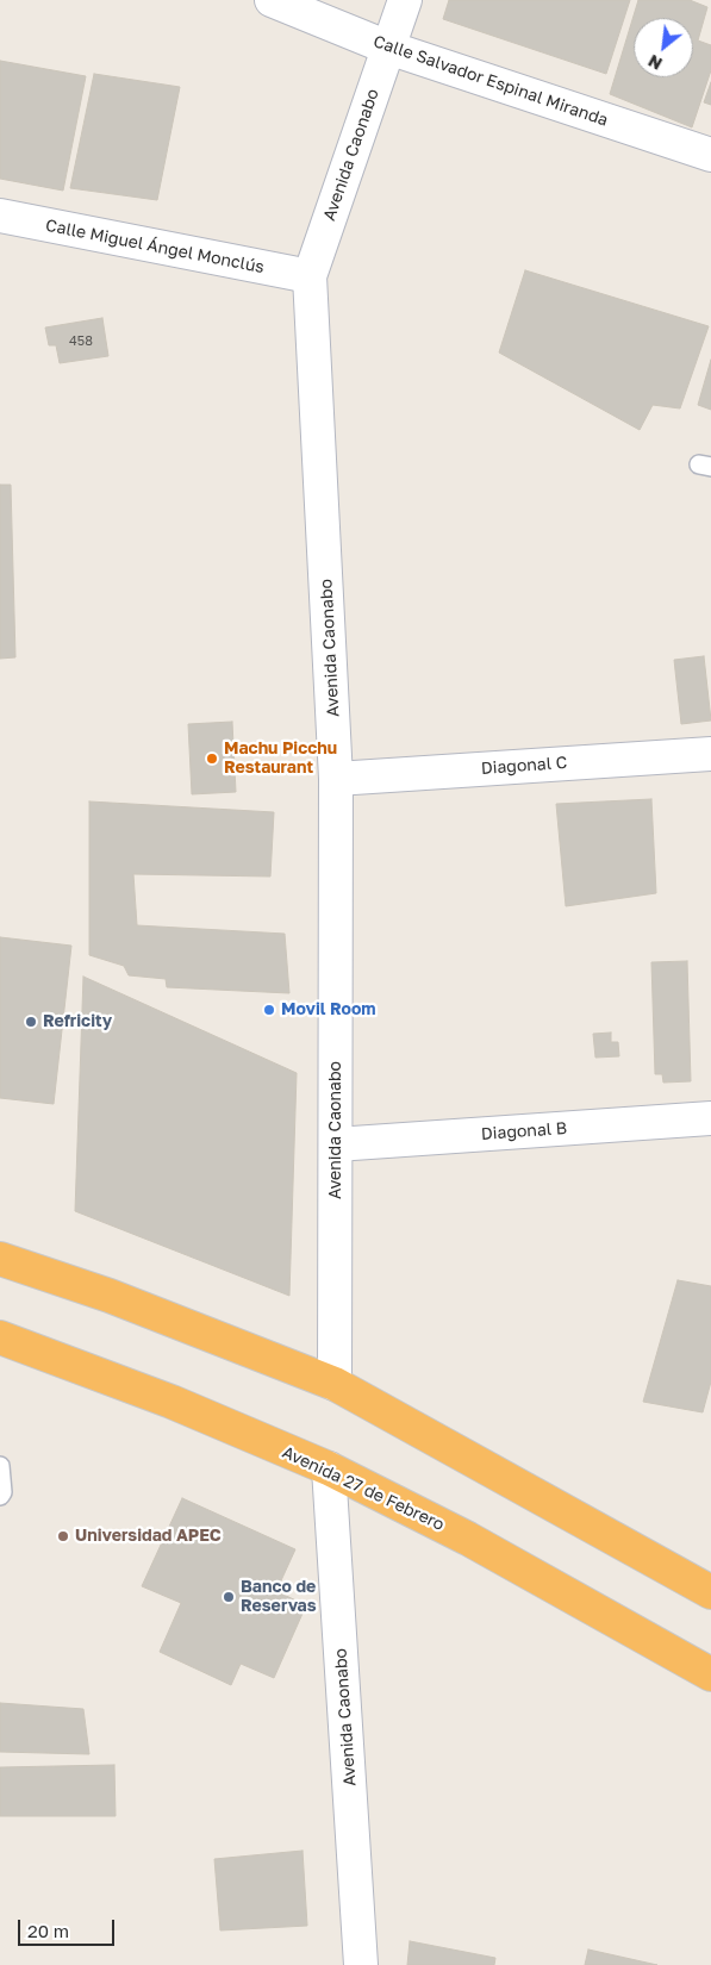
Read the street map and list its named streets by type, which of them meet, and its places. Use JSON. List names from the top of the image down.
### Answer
{
  "streets": {
    "highway": ["Avenida 27 de Febrero"],
    "street": [
      "Calle Salvador Espinal Miranda",
      "Avenida Caonabo",
      "Calle Miguel Ángel Monclús",
      "Diagonal C",
      "Diagonal B"
    ]
  },
  "crossings": [
    ["Calle Salvador Espinal Miranda", "Avenida Caonabo"],
    ["Avenida Caonabo", "Calle Miguel Ángel Monclús"],
    ["Avenida Caonabo", "Diagonal C"],
    ["Avenida Caonabo", "Diagonal B"],
    ["Avenida Caonabo", "Avenida 27 de Febrero"]
  ],
  "places": [
    "Machu Picchu Restaurant",
    "Movil Room",
    "Refricity",
    "Universidad APEC",
    "Banco de Reservas"
  ],
  "house_numbers": ["458"],
  "scale_bar": "20 m",
  "north": "bottom left"
}
